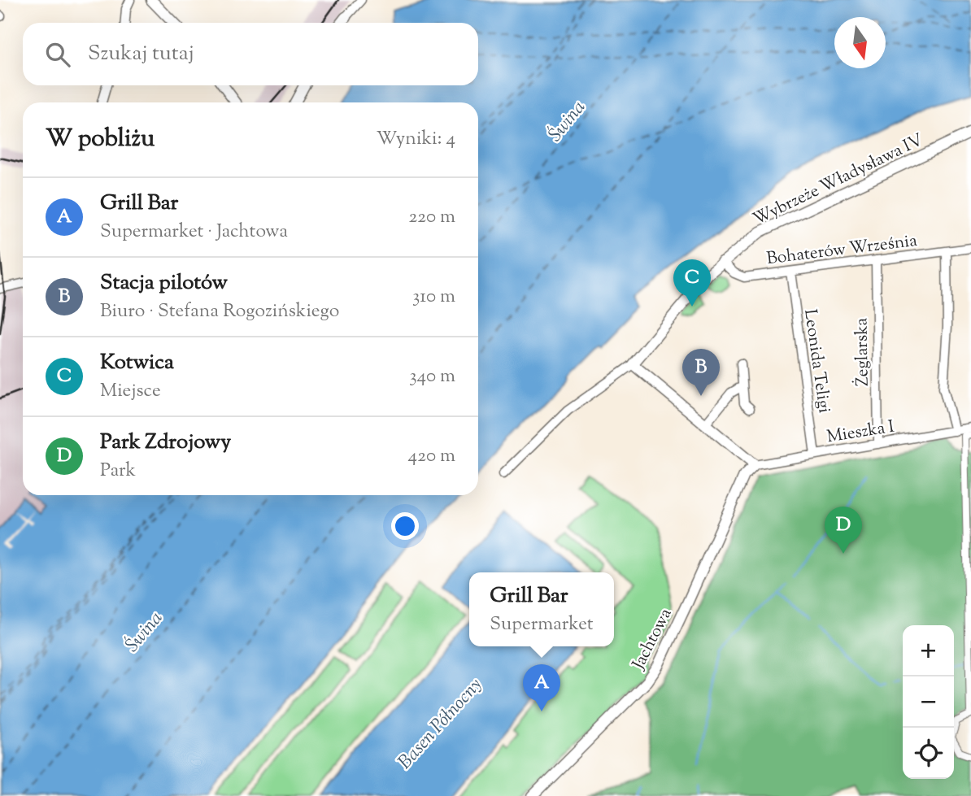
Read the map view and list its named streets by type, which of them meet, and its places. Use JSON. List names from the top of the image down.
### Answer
{
  "streets": {
    "street": [
      "Wybrzeże Władysława IV",
      "Bohaterów Września",
      "Żeglarska",
      "Leonida Teligi",
      "Mieszka I",
      "Jachtowa"
    ]
  },
  "crossings": [
    ["Wybrzeże Władysława IV", "Bohaterów Września"],
    ["Bohaterów Września", "Żeglarska"],
    ["Bohaterów Września", "Leonida Teligi"],
    ["Żeglarska", "Mieszka I"],
    ["Leonida Teligi", "Mieszka I"],
    ["Mieszka I", "Jachtowa"]
  ],
  "water": ["Świna", "Basen Północny"],
  "north": "bottom",
  "page": {
    "search": "Szukaj tutaj",
    "heading": ["W pobliżu", "Wyniki: 4"],
    "list": [
      {
        "mark": "A",
        "name": "Grill Bar",
        "note": "Supermarket · Jachtowa",
        "value": "220 m"
      },
      {
        "mark": "B",
        "name": "Stacja pilotów",
        "note": "Biuro · Stefana Rogozińskiego",
        "value": "310 m"
      },
      {
        "mark": "C",
        "name": "Kotwica",
        "note": "Miejsce",
        "value": "340 m"
      },
      {
        "mark": "D",
        "name": "Park Zdrojowy",
        "note": "Park",
        "value": "420 m"
      }
    ],
    "pins": [
      "C",
      "B",
      "D",
      "A"
    ],
    "popup": ["Grill Bar", "Supermarket"],
    "map_buttons": ["+", "−"]
  }
}
